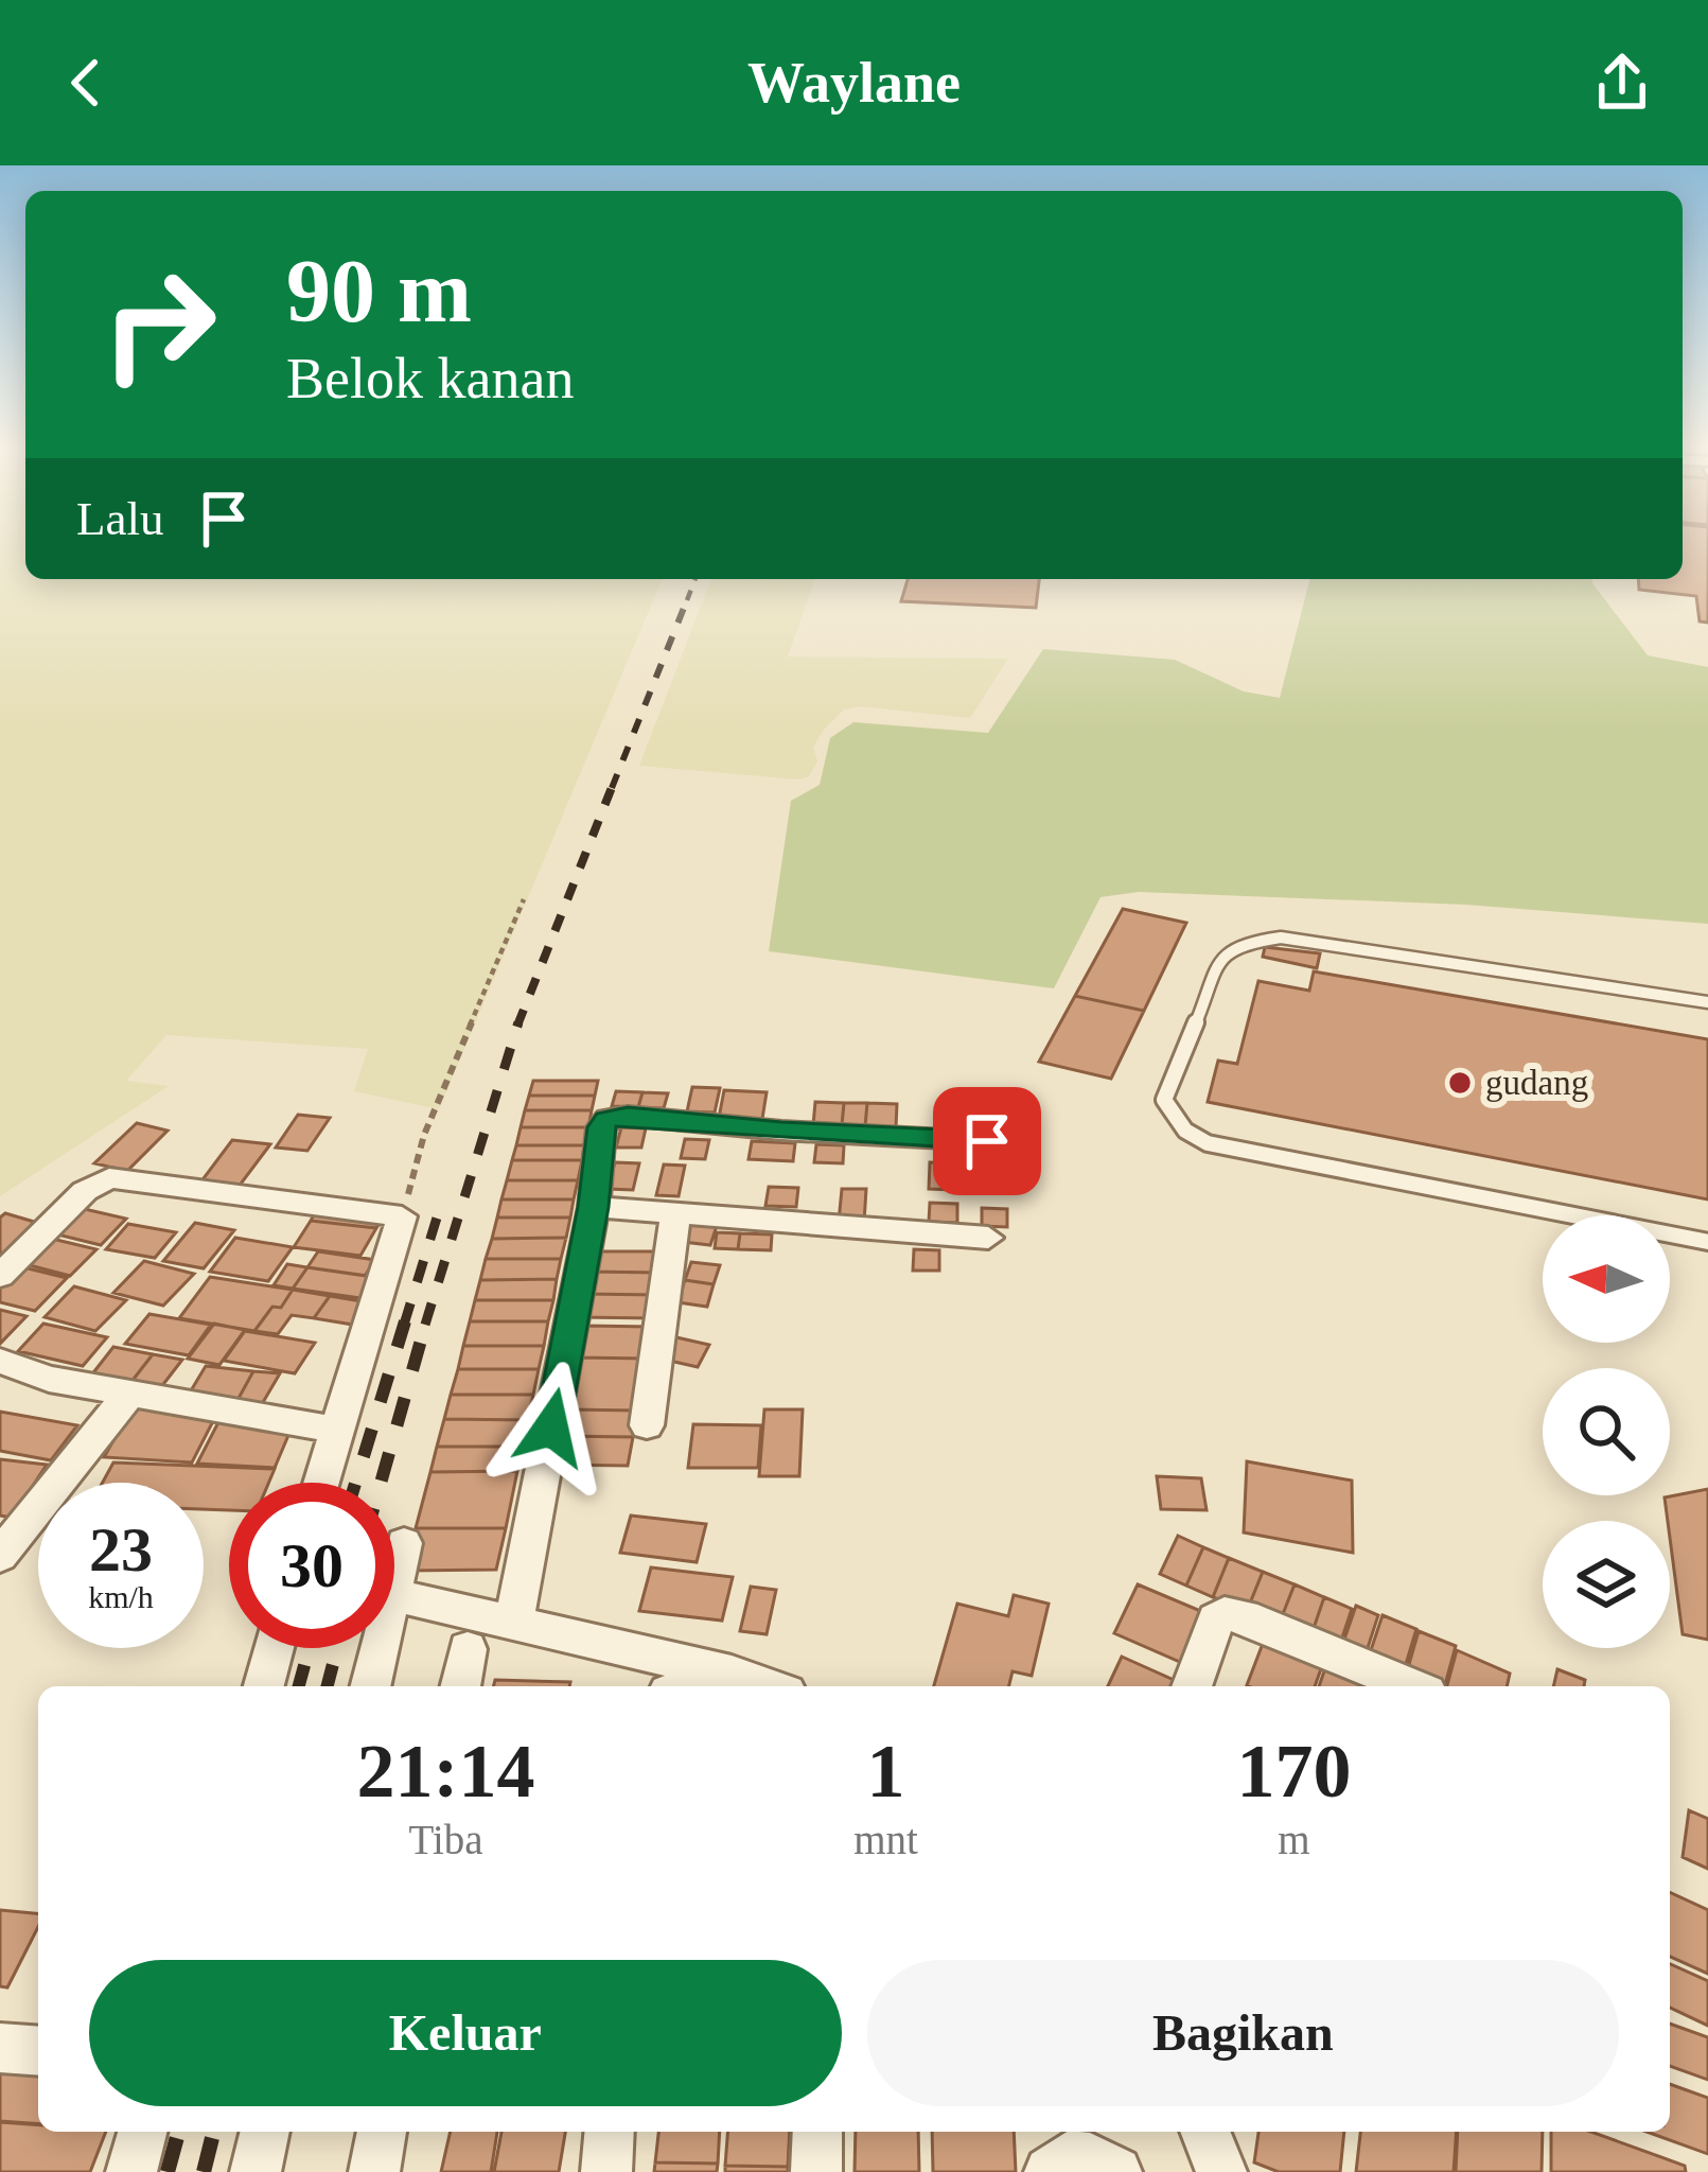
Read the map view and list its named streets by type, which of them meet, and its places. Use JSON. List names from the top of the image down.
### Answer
{
  "places": ["gudang"],
  "north": "left",
  "page": {
    "header": "Waylane",
    "turn": ["90 m", "Belok kanan"],
    "then": "Lalu",
    "speed": "23 km/h",
    "limit": "30",
    "eta": [
      "21:14",
      "Tiba",
      "1",
      "mnt",
      "170",
      "m"
    ],
    "buttons": ["Keluar", "Bagikan"]
  }
}
